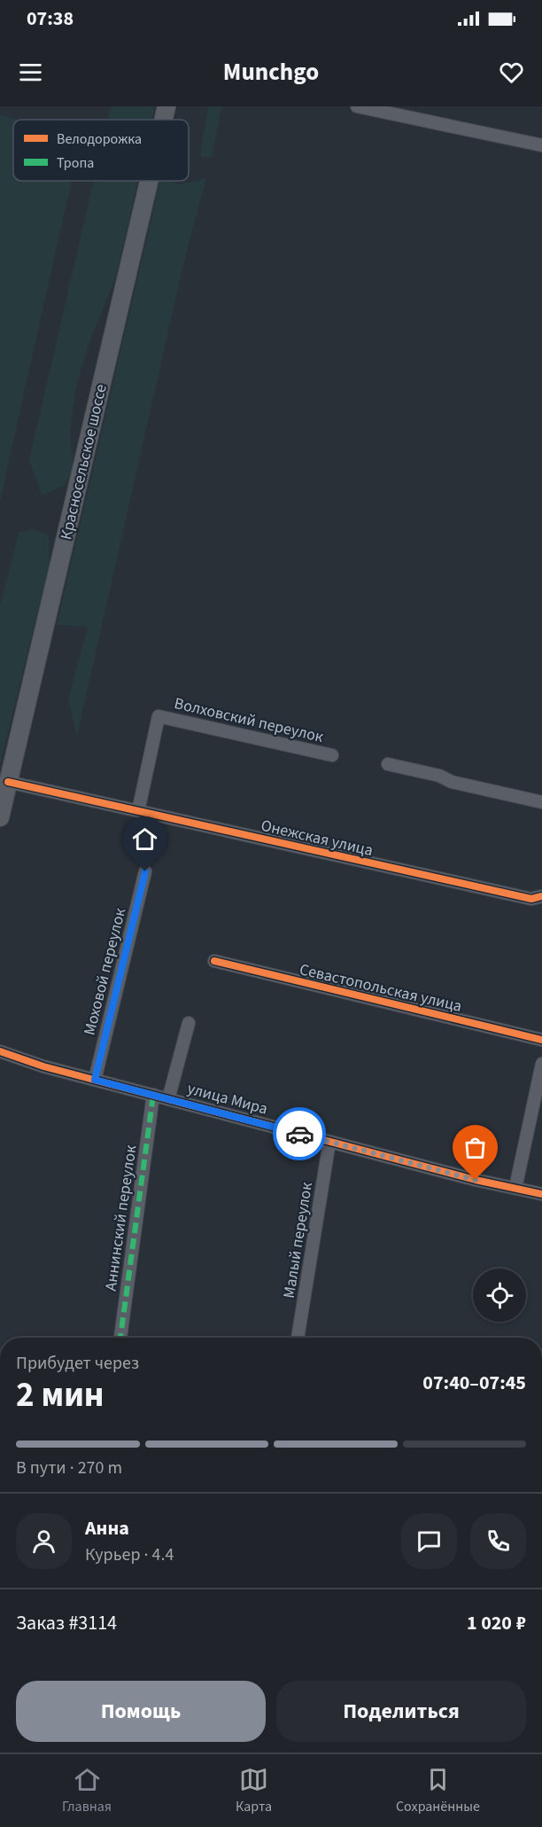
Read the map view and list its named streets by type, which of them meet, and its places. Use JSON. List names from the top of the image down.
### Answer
{
  "streets": {
    "main road": ["Красносельское шоссе"],
    "street": [
      "Волховский переулок",
      "Онежская улица",
      "Моховой переулок",
      "Севастопольская улица",
      "улица Мира",
      "Аннинский переулок",
      "Малый переулок"
    ]
  },
  "crossings": [
    ["Красносельское шоссе", "Онежская улица"],
    ["Волховский переулок", "Онежская улица"],
    ["Моховой переулок", "улица Мира"],
    ["улица Мира", "Аннинский переулок"],
    ["улица Мира", "Малый переулок"]
  ],
  "legend": ["Велодорожка", "Тропа"],
  "page": {
    "status": "07:38",
    "header": "Munchgo",
    "heading": ["2 мин", "Прибудет через", "07:40–07:45"],
    "panel": [
      "Анна",
      "Курьер · 4.4",
      "Заказ #3114",
      "1 020 ₽"
    ],
    "bar": "В пути · 270 m",
    "buttons": ["Помощь", "Поделиться"],
    "tabs": ["Главная", "Карта", "Сохранённые"]
  }
}
